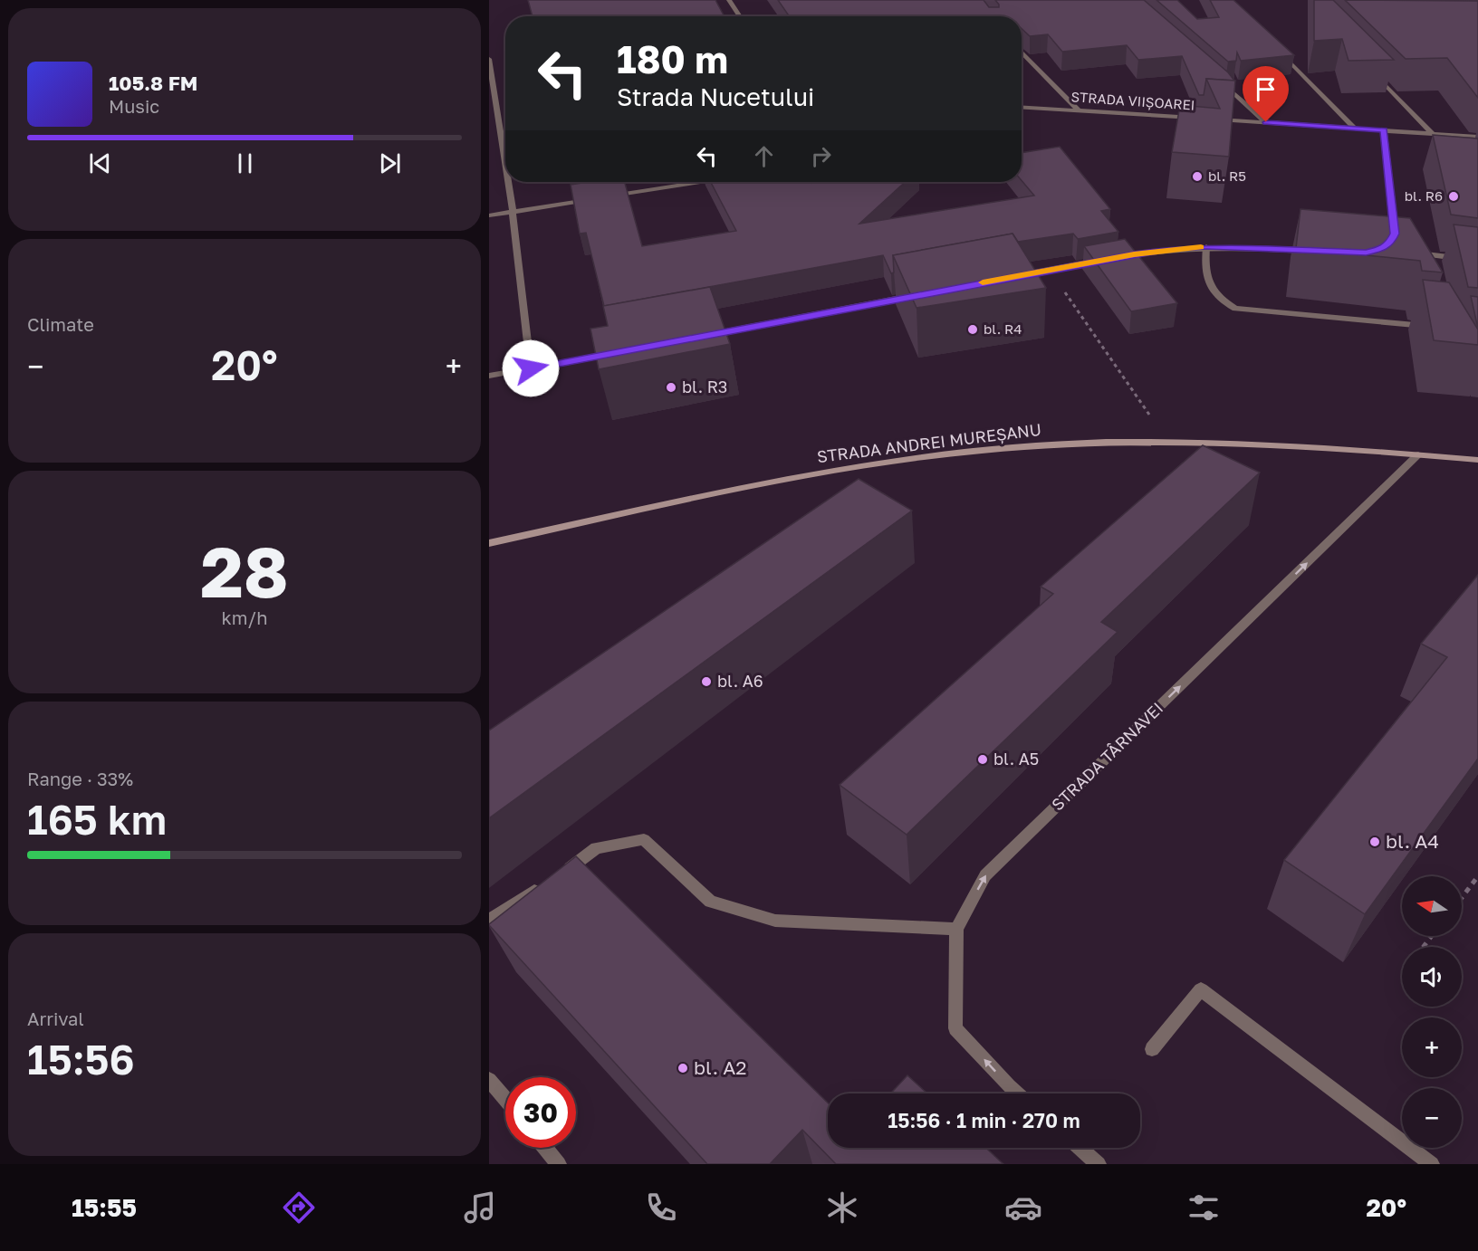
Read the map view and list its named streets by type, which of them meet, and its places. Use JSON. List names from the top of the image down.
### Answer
{
  "streets": {
    "street": ["STRADA VIIȘOAREI", "STRADA ANDREI MUREȘANU", "STRADA TÂRNAVEI"]
  },
  "crossings": [
    ["STRADA ANDREI MUREȘANU", "STRADA TÂRNAVEI"]
  ],
  "one_way": ["STRADA TÂRNAVEI"],
  "places": [
    "bl. R5",
    "bl. R6",
    "bl. R4",
    "bl. R3",
    "bl. A6",
    "bl. A5",
    "bl. A4",
    "bl. A2"
  ],
  "north": "left",
  "page": {
    "turn": ["180 m", "Strada Nucetului"],
    "song": ["105.8 FM", "Music"],
    "tile": [
      "Climate",
      ["28", "km/h"],
      ["Range · 33%", "165 km"],
      ["Arrival", "15:56"]
    ],
    "heat": ["−", "20°", "+"],
    "map_buttons": ["+", "−"],
    "limit": "30",
    "trip": "15:56 · 1 min · 270 m",
    "tabs": ["15:55", "20°"]
  }
}
